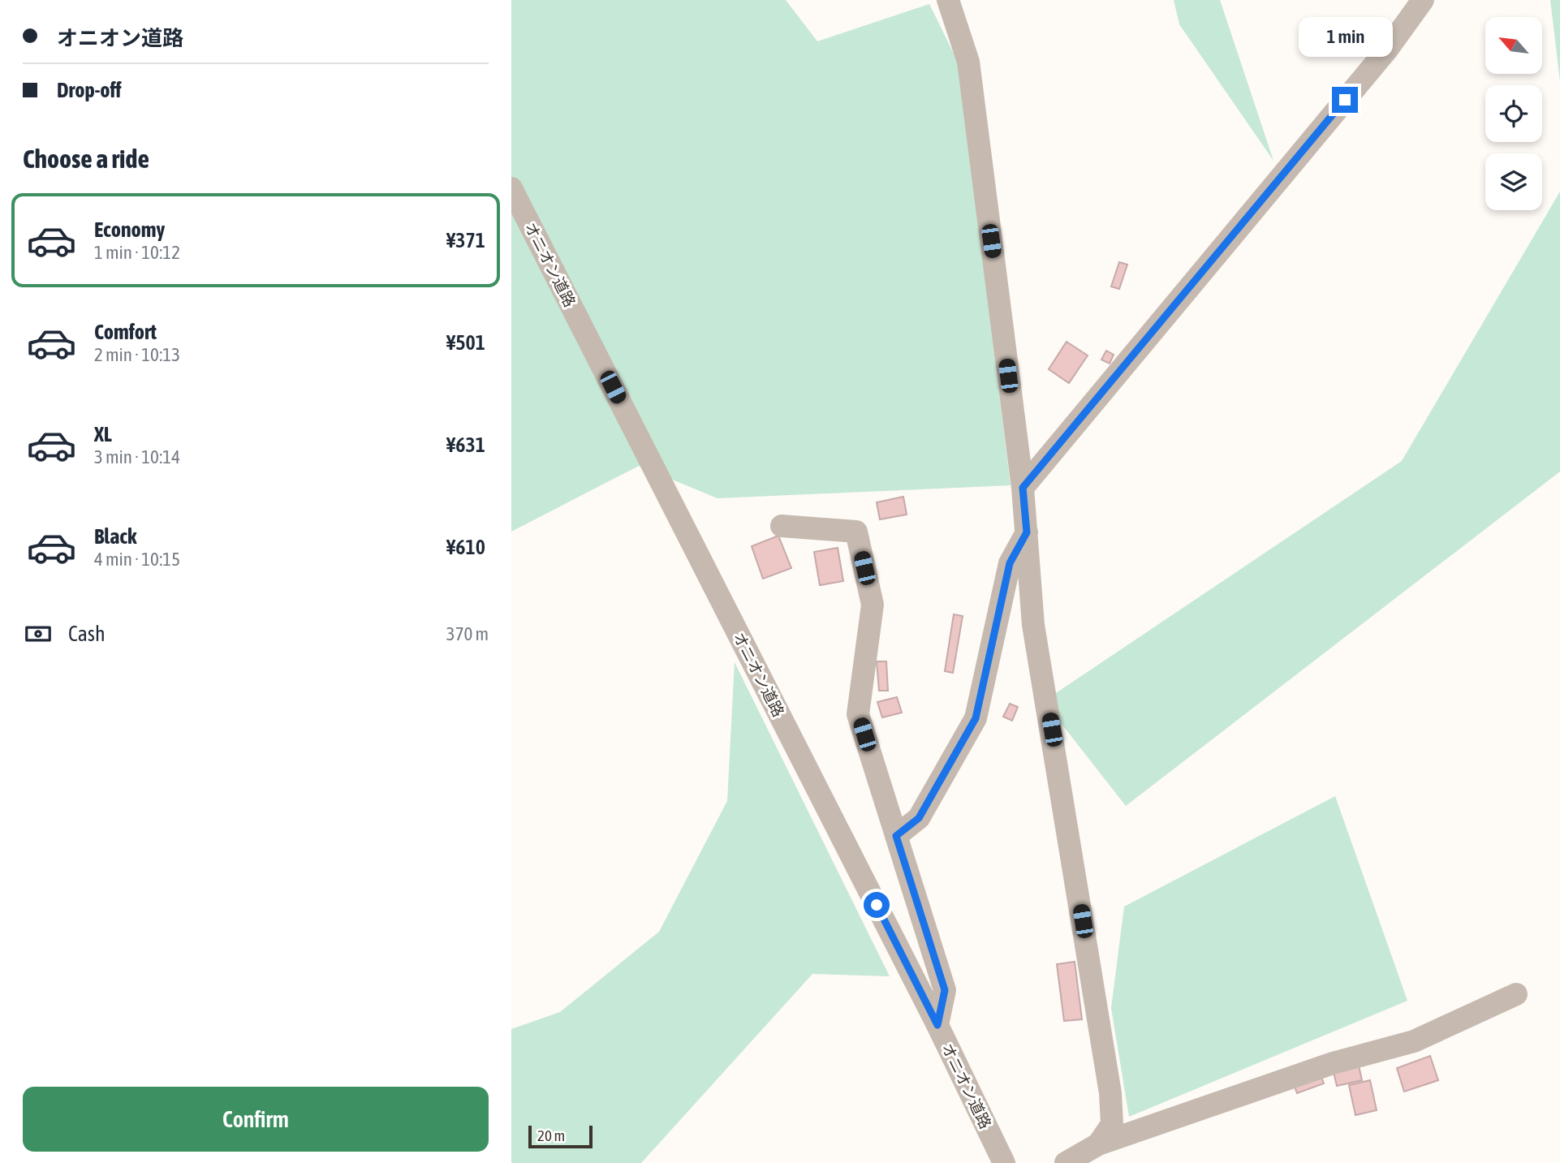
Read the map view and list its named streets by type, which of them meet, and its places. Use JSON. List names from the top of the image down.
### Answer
{
  "streets": {
    "street": ["オニオン道路"]
  },
  "scale_bar": "20 m",
  "north": "top left",
  "page": {
    "banner": ["オニオン道路", "Drop-off"],
    "bubble": "1 min",
    "heading": "Choose a ride",
    "list": [
      {
        "name": "Economy",
        "note": "1 min · 10:12",
        "value": "¥371"
      },
      {
        "name": "Comfort",
        "note": "2 min · 10:13",
        "value": "¥501"
      },
      {
        "name": "XL",
        "note": "3 min · 10:14",
        "value": "¥631"
      },
      {
        "name": "Black",
        "note": "4 min · 10:15",
        "value": "¥610"
      }
    ],
    "pay": ["Cash", "370 m"],
    "buttons": "Confirm",
    "scale": "20 m"
  }
}
